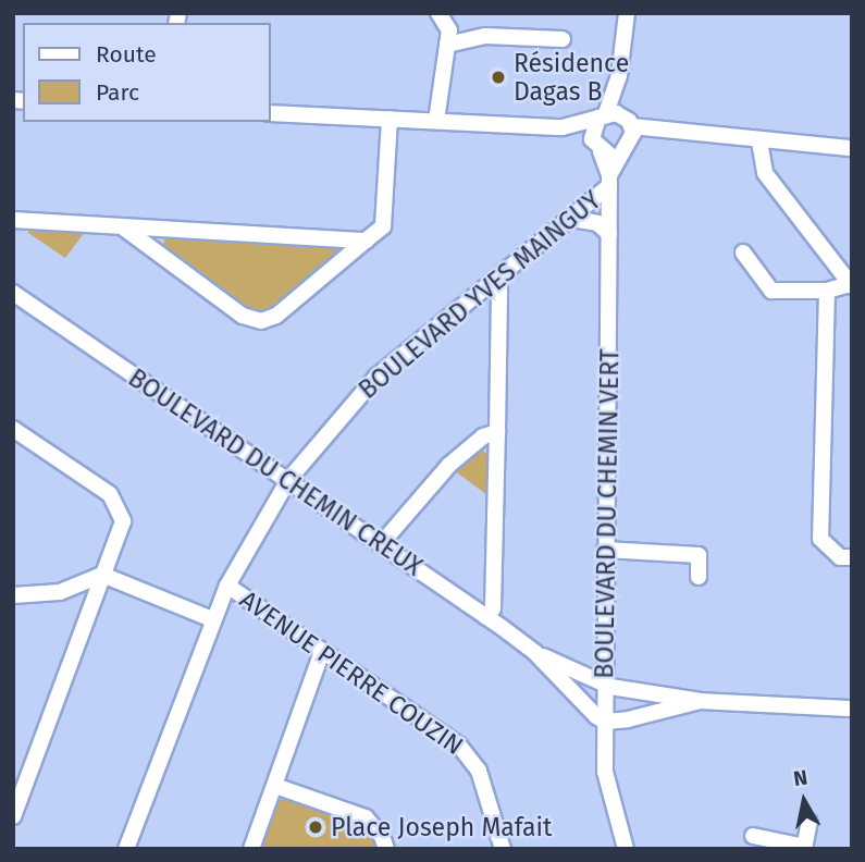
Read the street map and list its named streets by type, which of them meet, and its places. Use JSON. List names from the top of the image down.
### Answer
{
  "streets": {
    "street": [
      "BOULEVARD YVES MAINGUY",
      "BOULEVARD DU CHEMIN CREUX",
      "BOULEVARD DU CHEMIN VERT",
      "AVENUE PIERRE COUZIN"
    ]
  },
  "crossings": [
    ["BOULEVARD YVES MAINGUY", "BOULEVARD DU CHEMIN CREUX"],
    ["BOULEVARD YVES MAINGUY", "BOULEVARD DU CHEMIN VERT"],
    ["BOULEVARD YVES MAINGUY", "AVENUE PIERRE COUZIN"],
    ["BOULEVARD DU CHEMIN CREUX", "BOULEVARD DU CHEMIN VERT"]
  ],
  "places": ["Résidence Dagas B", "Place Joseph Mafait"],
  "legend": ["Route", "Parc"],
  "north": "top"
}
